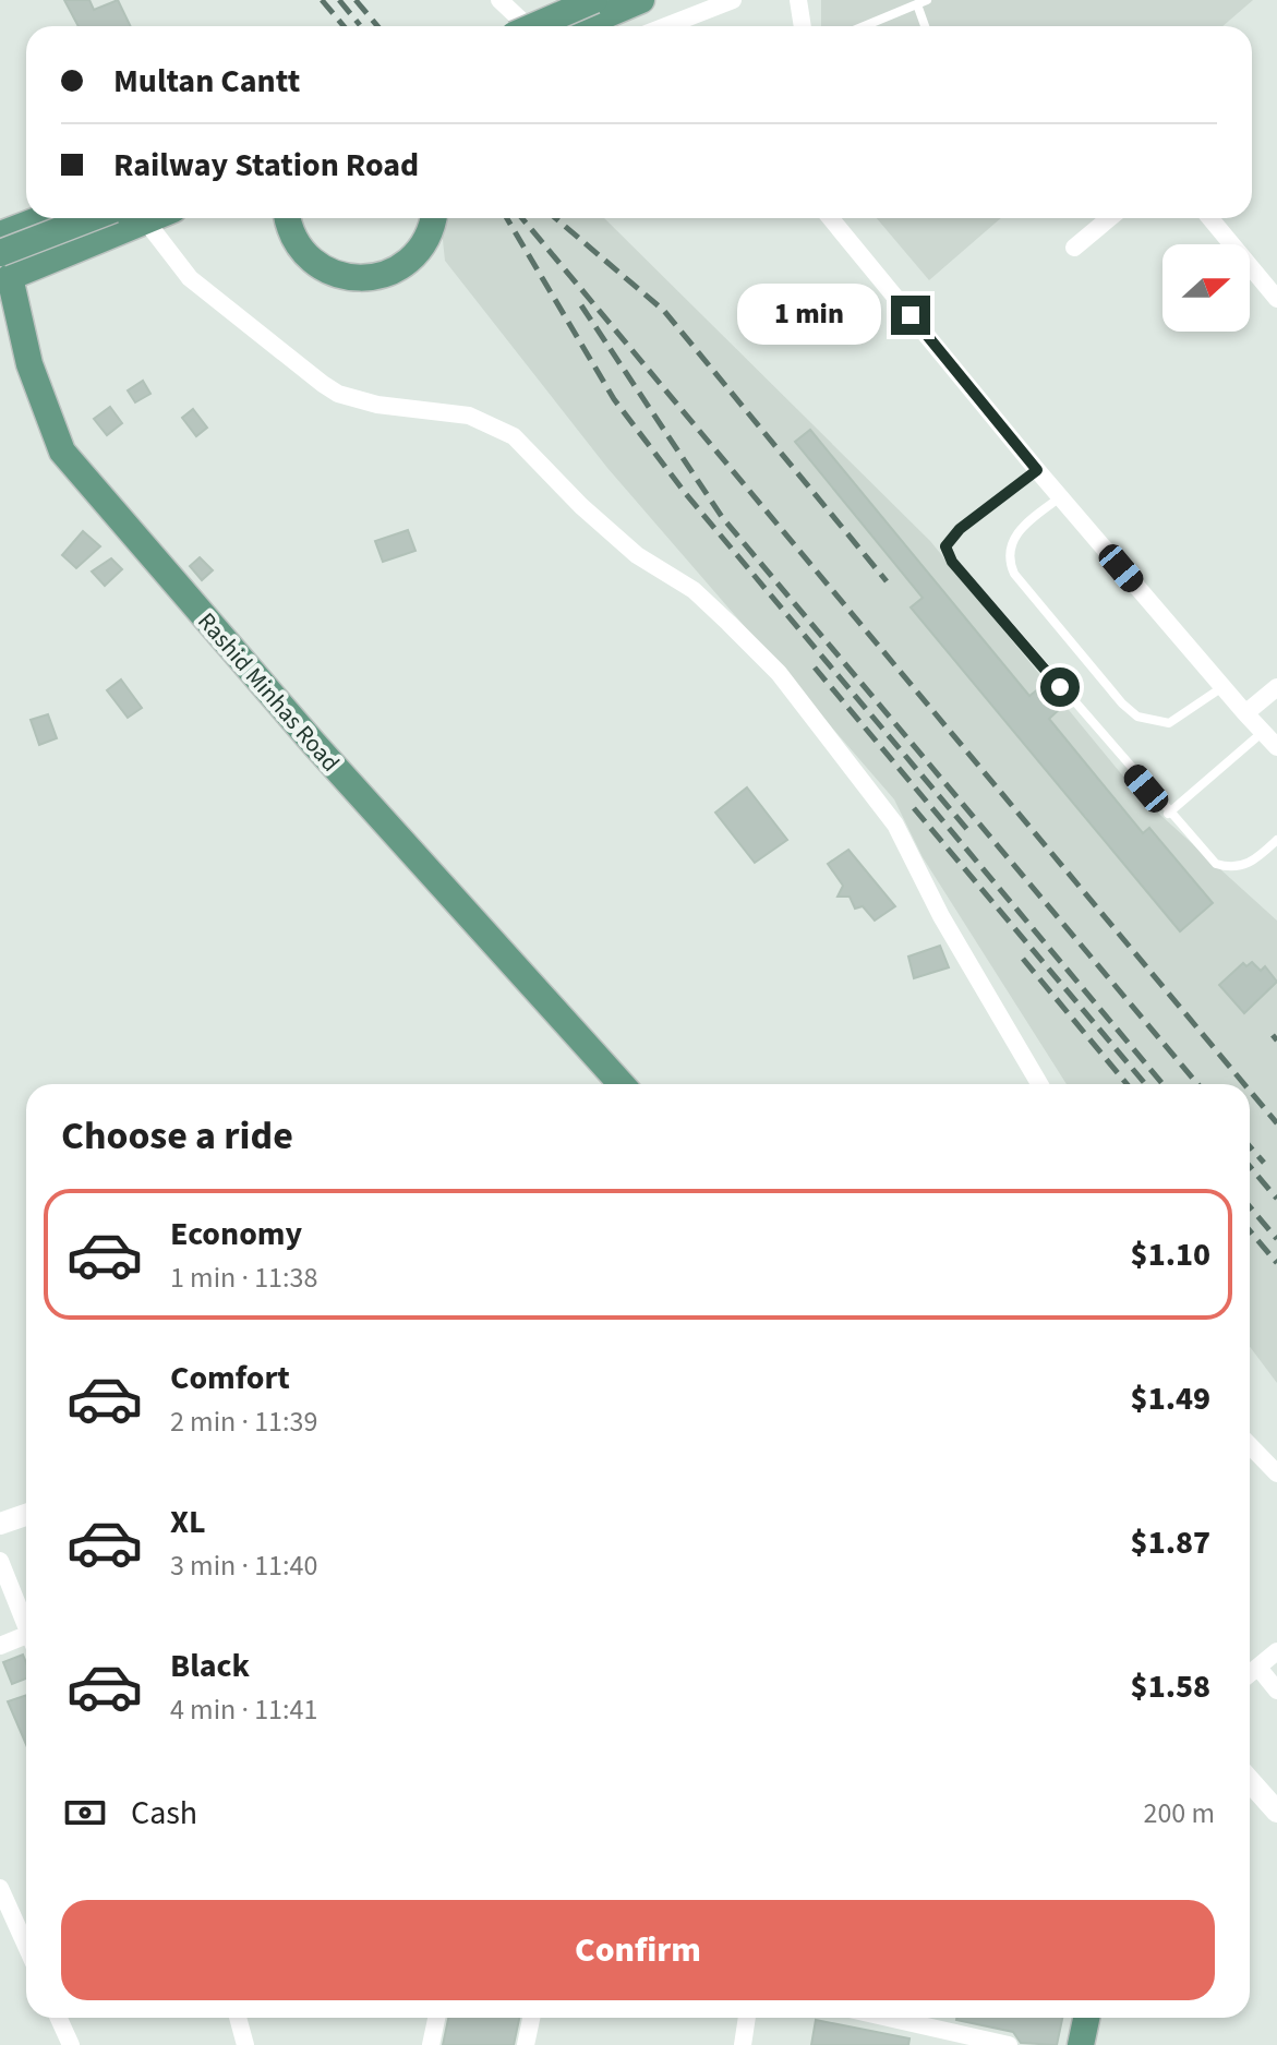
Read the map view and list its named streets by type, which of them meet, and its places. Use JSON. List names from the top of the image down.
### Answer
{
  "streets": {
    "main road": ["Rashid Minhas Road"]
  },
  "north": "right",
  "page": {
    "banner": ["Multan Cantt", "Railway Station Road"],
    "bubble": "1 min",
    "heading": "Choose a ride",
    "list": [
      {
        "name": "Economy",
        "note": "1 min · 11:38",
        "value": "$1.10"
      },
      {
        "name": "Comfort",
        "note": "2 min · 11:39",
        "value": "$1.49"
      },
      {
        "name": "XL",
        "note": "3 min · 11:40",
        "value": "$1.87"
      },
      {
        "name": "Black",
        "note": "4 min · 11:41",
        "value": "$1.58"
      }
    ],
    "pay": ["Cash", "200 m"],
    "buttons": "Confirm"
  }
}
